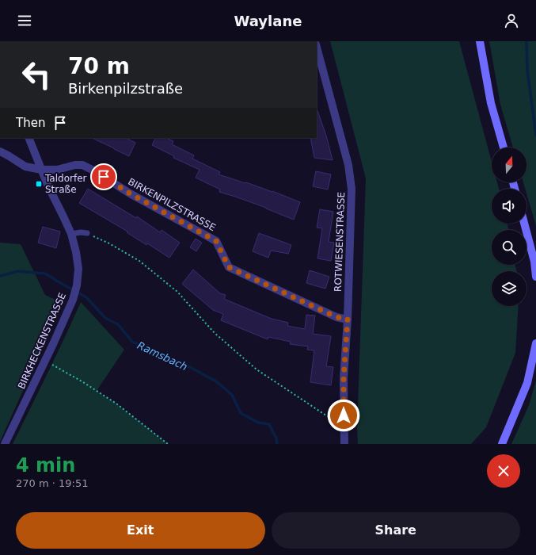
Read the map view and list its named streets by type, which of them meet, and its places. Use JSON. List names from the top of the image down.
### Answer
{
  "streets": {
    "street": ["BIRKENPILZSTRASSE", "ROTWIESENSTRASSE", "BIRKHECKENSTRASSE"]
  },
  "crossings": [
    ["BIRKENPILZSTRASSE", "ROTWIESENSTRASSE"],
    ["BIRKENPILZSTRASSE", "BIRKHECKENSTRASSE"]
  ],
  "water": ["Ramsbach"],
  "places": {
    "transit": ["Taldorfer Straße"]
  },
  "north": "top",
  "page": {
    "header": "Waylane",
    "turn": ["70 m", "Birkenpilzstraße"],
    "then": "Then",
    "heading": ["4 min", "270 m · 19:51"],
    "buttons": ["Exit", "Share"]
  }
}
